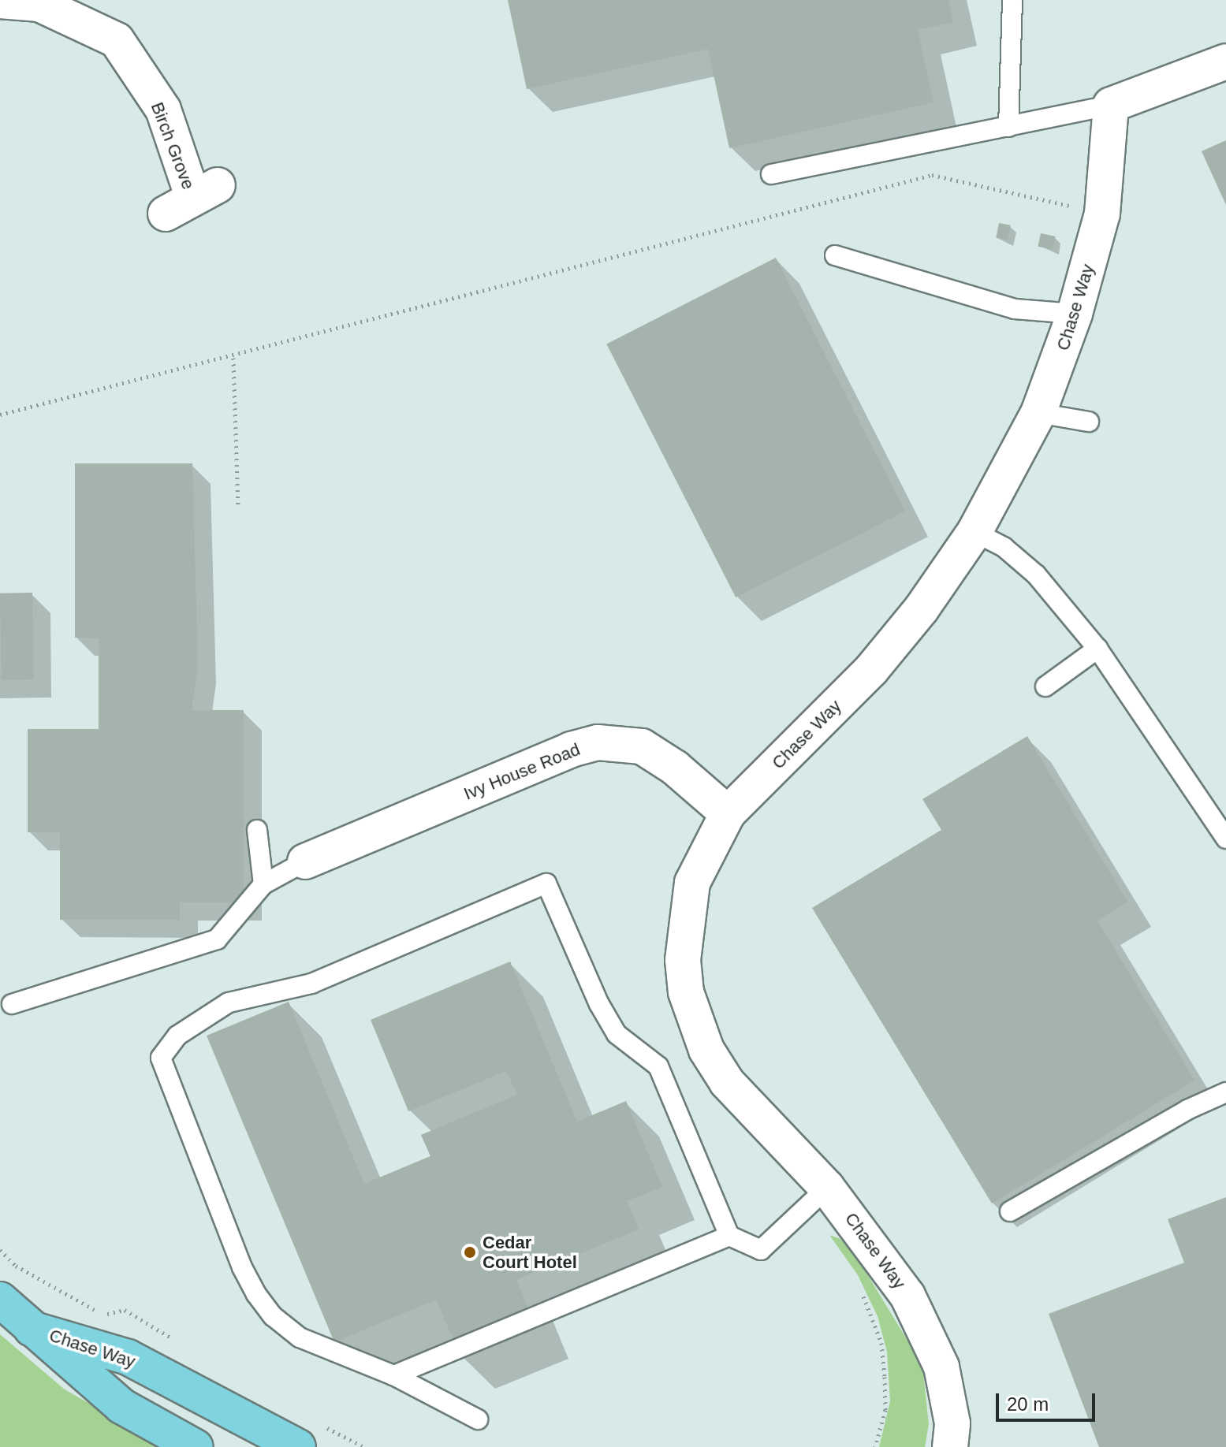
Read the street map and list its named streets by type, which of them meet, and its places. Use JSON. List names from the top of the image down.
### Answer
{
  "streets": {
    "main road": ["Chase Way"],
    "street": ["Birch Grove", "Ivy House Road"]
  },
  "crossings": [
    ["Chase Way", "Ivy House Road"]
  ],
  "places": ["Cedar Court Hotel"],
  "scale_bar": "20 m"
}
